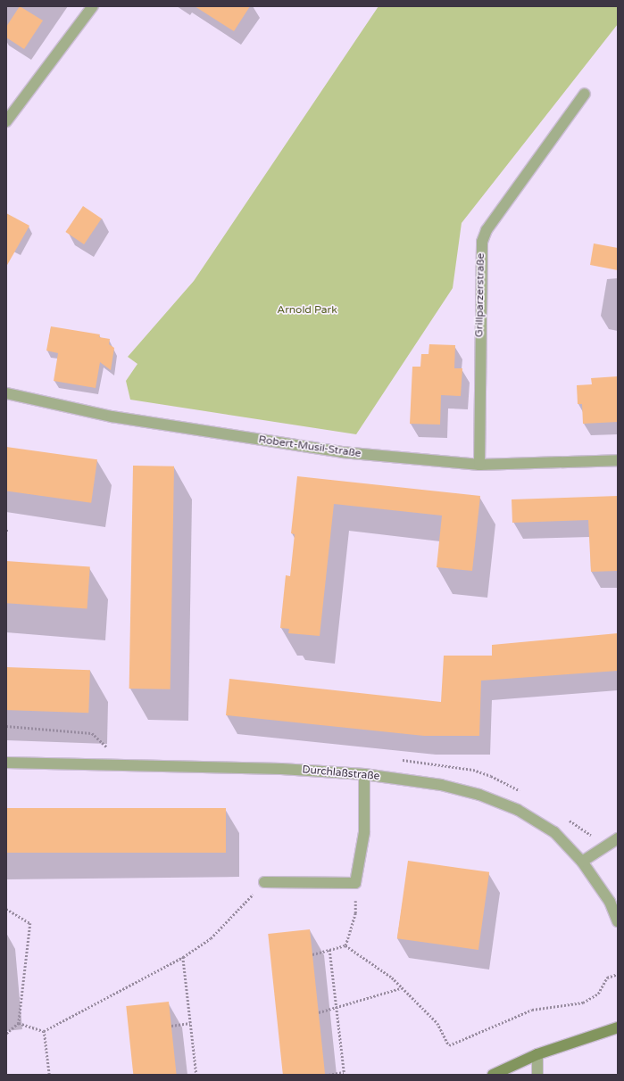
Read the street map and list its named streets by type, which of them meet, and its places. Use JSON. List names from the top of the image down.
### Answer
{
  "streets": {
    "street": ["Grillparzerstraße", "Robert-Musil-Straße", "Durchlaßstraße"]
  },
  "crossings": [
    ["Grillparzerstraße", "Robert-Musil-Straße"]
  ],
  "parks": ["Arnold Park"]
}
